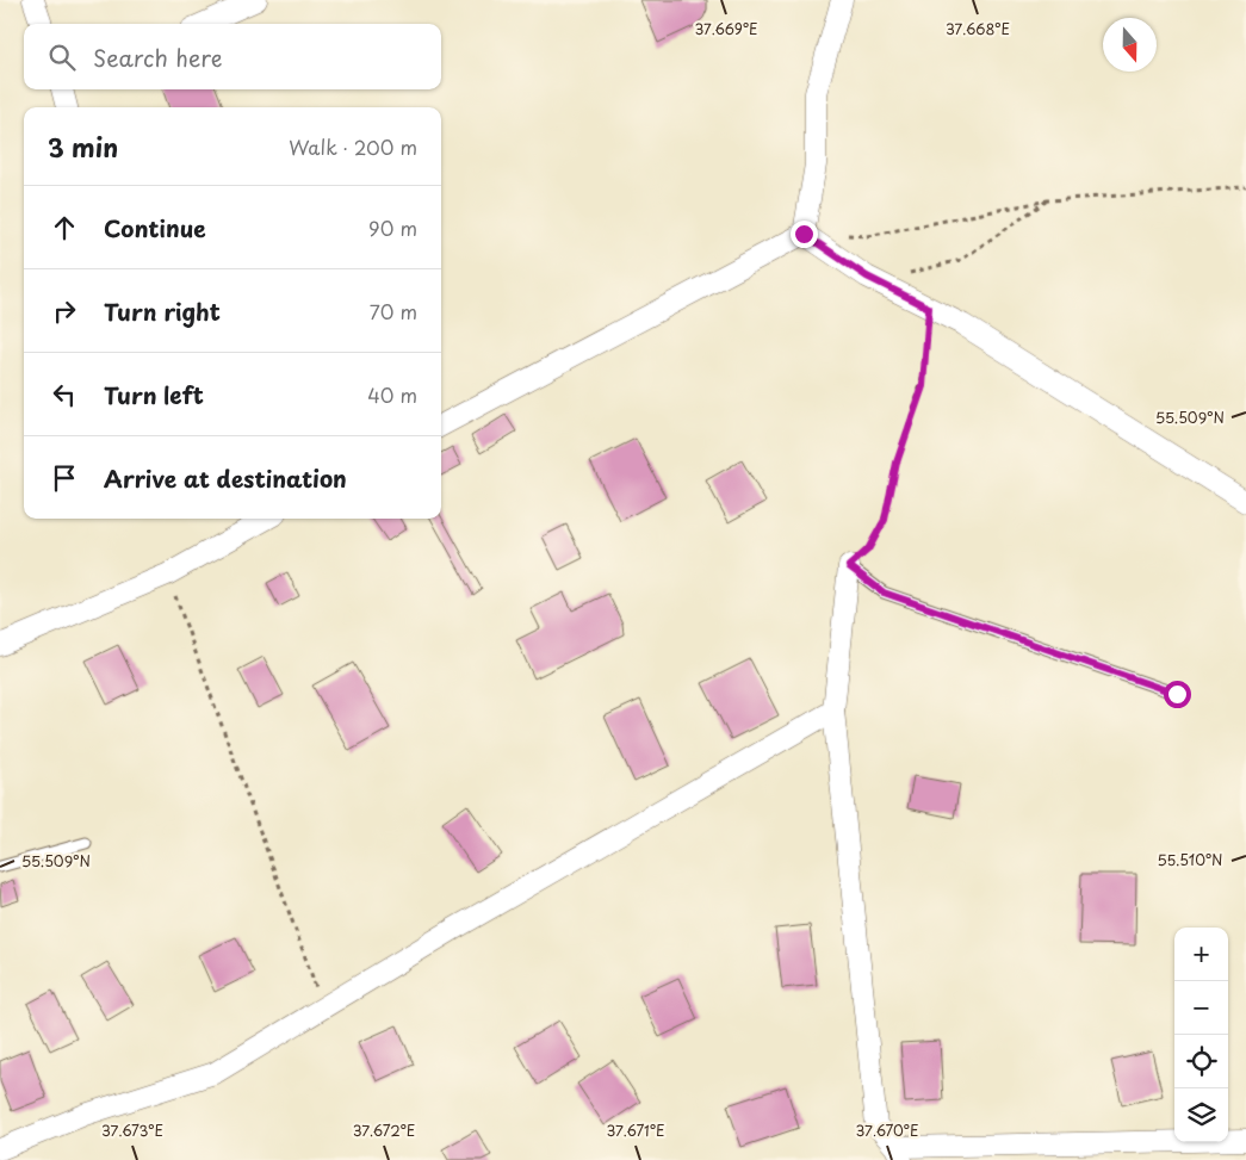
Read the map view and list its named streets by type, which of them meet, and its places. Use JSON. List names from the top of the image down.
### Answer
{
  "north": "bottom",
  "page": {
    "search": "Search here",
    "heading": ["3 min", "Walk · 200 m"],
    "list": [
      ["Continue", "90 m"],
      ["Turn right", "70 m"],
      ["Turn left", "40 m"],
      "Arrive at destination"
    ],
    "map_buttons": ["+", "−"]
  },
  "coordinates": [
    "37.669°E",
    "37.668°E",
    "55.509°N",
    "55.510°N",
    "37.673°E",
    "37.672°E",
    "37.671°E",
    "37.670°E"
  ]
}
